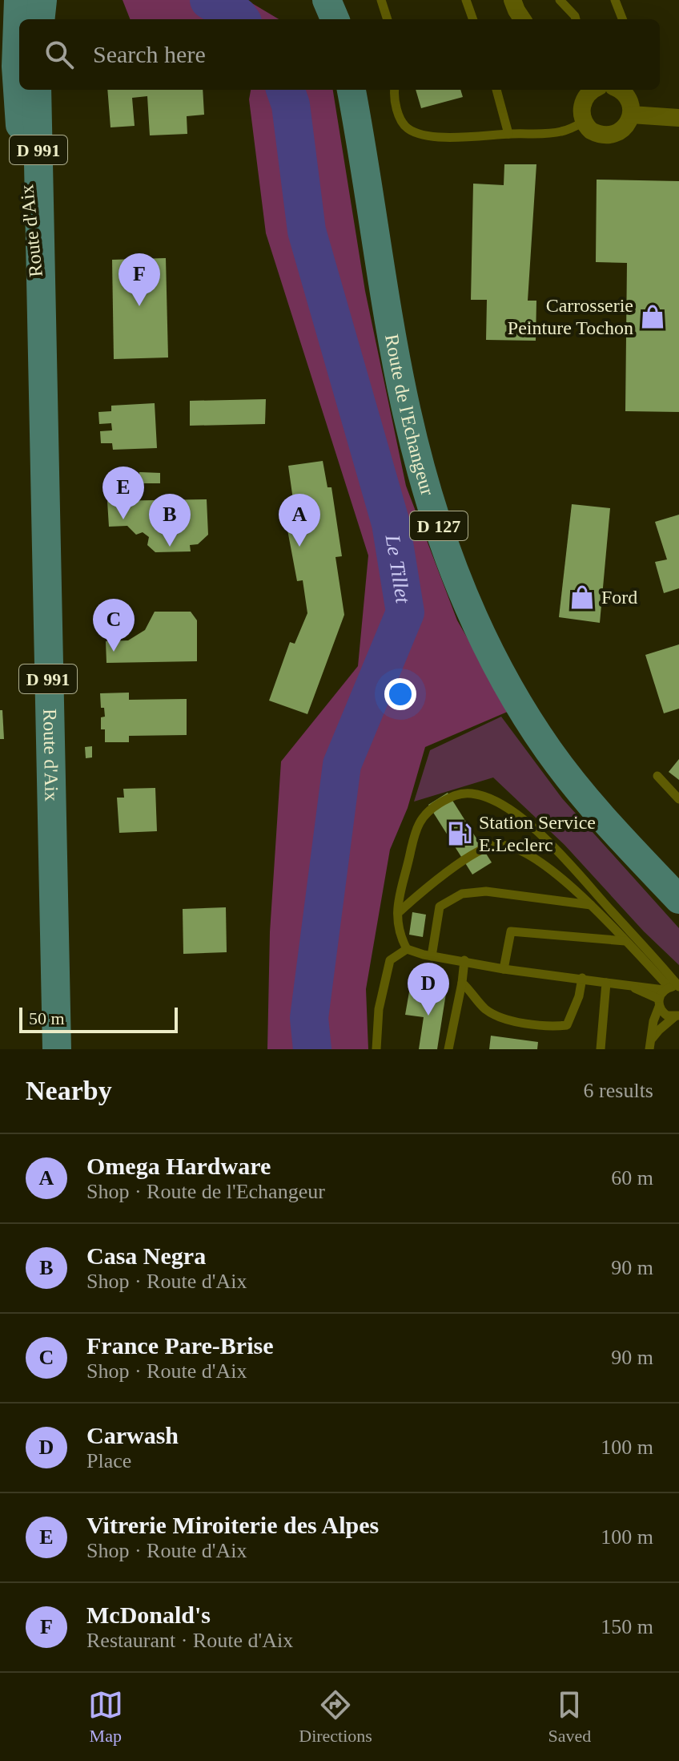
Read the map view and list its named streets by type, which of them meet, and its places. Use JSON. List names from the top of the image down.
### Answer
{
  "streets": {
    "main road": [
      "D 991",
      "Route d'Aix",
      "Route de l'Echangeur",
      "D 127"
    ]
  },
  "water": ["Le Tillet"],
  "places": {
    "shop": ["Carrosserie Peinture Tochon", "Ford"],
    "fuel station": ["Station Service E.Leclerc"]
  },
  "scale_bar": "50 m",
  "page": {
    "search": "Search here",
    "pins": [
      "F",
      "E",
      "A",
      "B",
      "C",
      "D"
    ],
    "scale": "50 m",
    "heading": ["Nearby", "6 results"],
    "list": [
      {
        "mark": "A",
        "name": "Omega Hardware",
        "note": "Shop · Route de l'Echangeur",
        "value": "60 m"
      },
      {
        "mark": "B",
        "name": "Casa Negra",
        "note": "Shop · Route d'Aix",
        "value": "90 m"
      },
      {
        "mark": "C",
        "name": "France Pare-Brise",
        "note": "Shop · Route d'Aix",
        "value": "90 m"
      },
      {
        "mark": "D",
        "name": "Carwash",
        "note": "Place",
        "value": "100 m"
      },
      {
        "mark": "E",
        "name": "Vitrerie Miroiterie des Alpes",
        "note": "Shop · Route d'Aix",
        "value": "100 m"
      },
      {
        "mark": "F",
        "name": "McDonald's",
        "note": "Restaurant · Route d'Aix",
        "value": "150 m"
      }
    ],
    "nav": ["Map", "Directions", "Saved"]
  }
}
